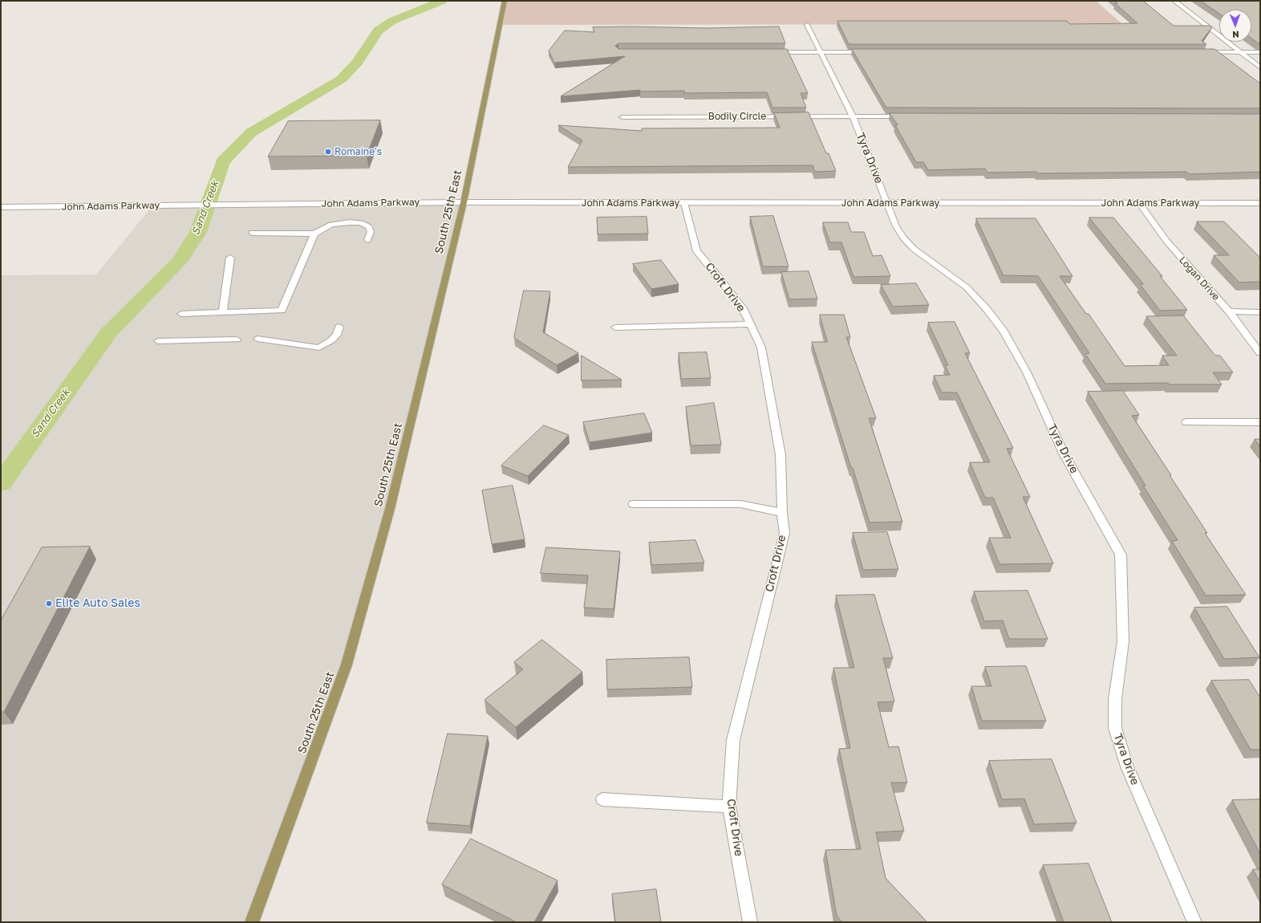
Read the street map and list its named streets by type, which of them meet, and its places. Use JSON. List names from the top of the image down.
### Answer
{
  "streets": {
    "main road": ["South 25th East"],
    "street": [
      "Bodily Circle",
      "Tyra Drive",
      "John Adams Parkway",
      "Logan Drive",
      "Croft Drive"
    ]
  },
  "crossings": [
    ["Bodily Circle", "Tyra Drive"],
    ["Tyra Drive", "John Adams Parkway"],
    ["John Adams Parkway", "South 25th East"],
    ["John Adams Parkway", "Logan Drive"],
    ["John Adams Parkway", "Croft Drive"]
  ],
  "water": ["Sand Creek"],
  "places": ["Romaine's", "Elite Auto Sales"],
  "north": "bottom"
}
